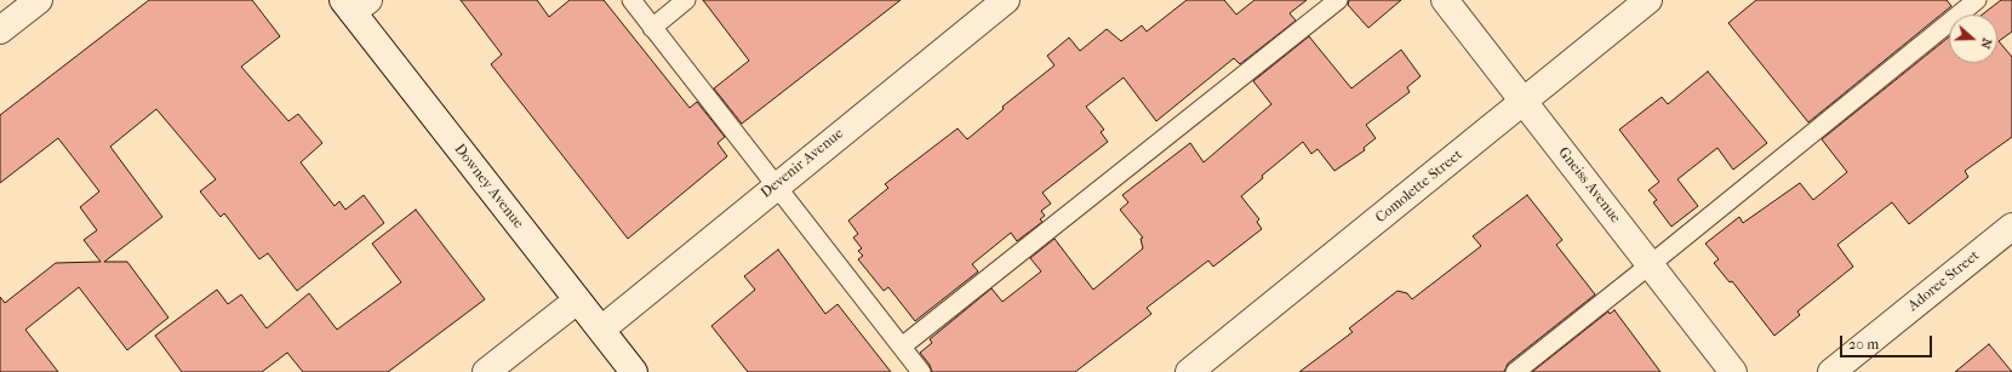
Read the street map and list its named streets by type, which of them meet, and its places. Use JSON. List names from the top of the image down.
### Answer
{
  "streets": {
    "street": [
      "Devenir Avenue",
      "Gneiss Avenue",
      "Downey Avenue",
      "Comolette Street",
      "Adoree Street"
    ]
  },
  "crossings": [
    ["Devenir Avenue", "Downey Avenue"],
    ["Gneiss Avenue", "Comolette Street"]
  ],
  "scale_bar": "20 m",
  "north": "right"
}
